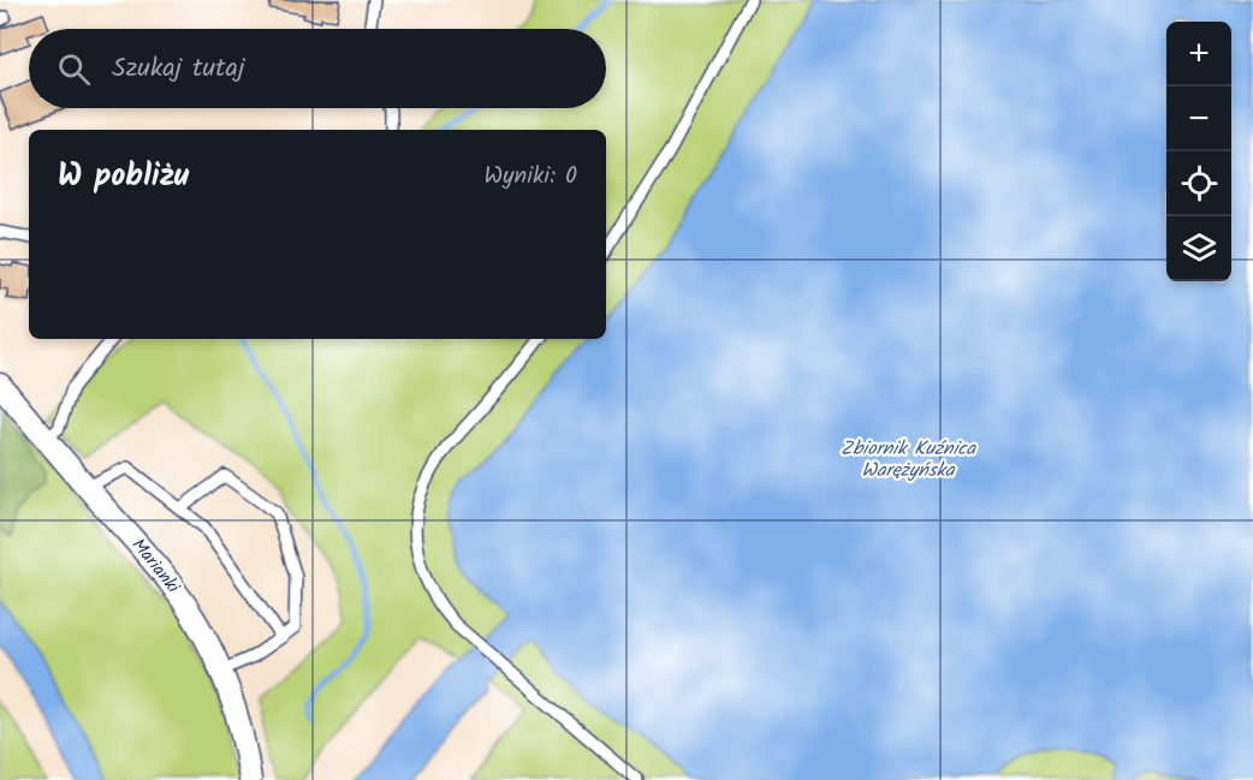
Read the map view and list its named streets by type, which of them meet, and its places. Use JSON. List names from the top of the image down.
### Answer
{
  "streets": {
    "street": ["Marianki"]
  },
  "water": ["Zbiornik Kuźnica Warężyńska"],
  "page": {
    "map_buttons": ["+", "−"],
    "search": "Szukaj tutaj",
    "heading": ["W pobliżu", "Wyniki: 0"]
  }
}
